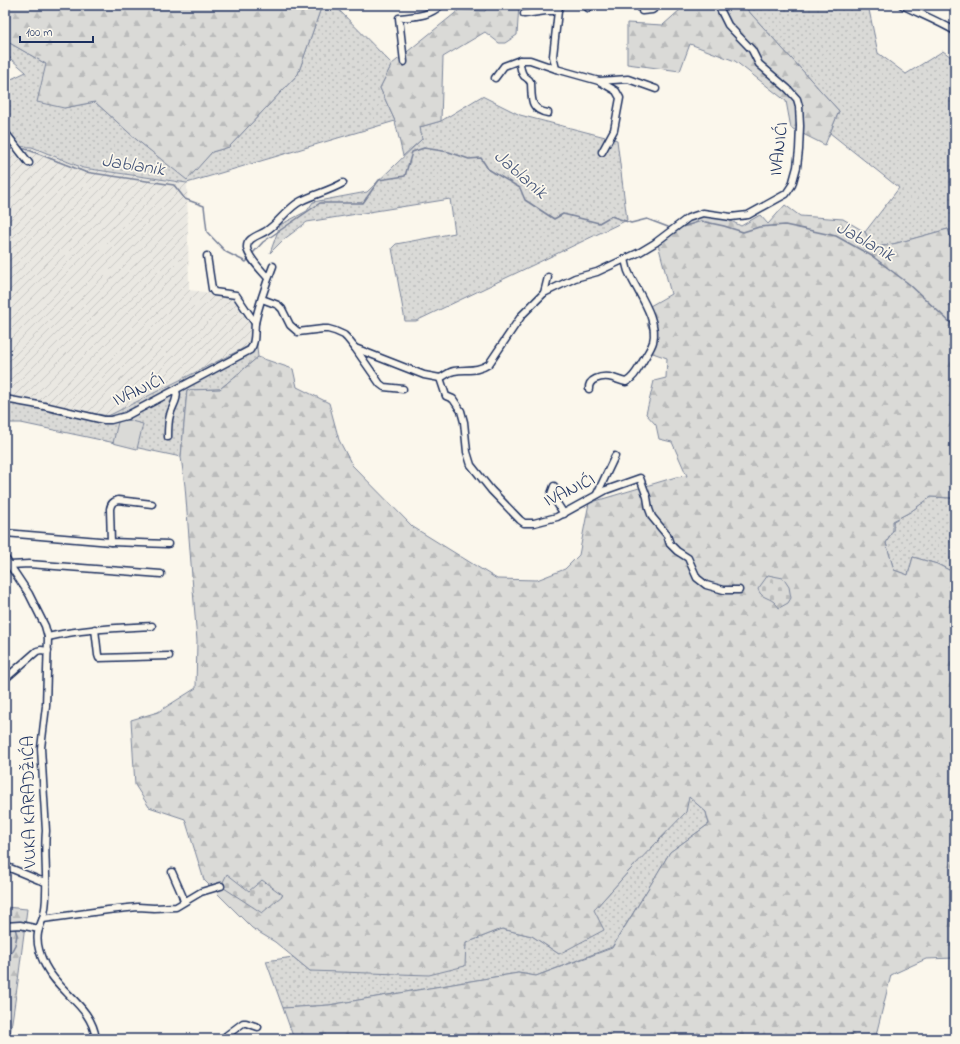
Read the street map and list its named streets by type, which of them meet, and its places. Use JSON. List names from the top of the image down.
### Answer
{
  "streets": {
    "street": ["IVANIĆI", "VUKA KARADŽIĆA"]
  },
  "water": ["Jablanik"],
  "scale_bar": "100 m"
}
